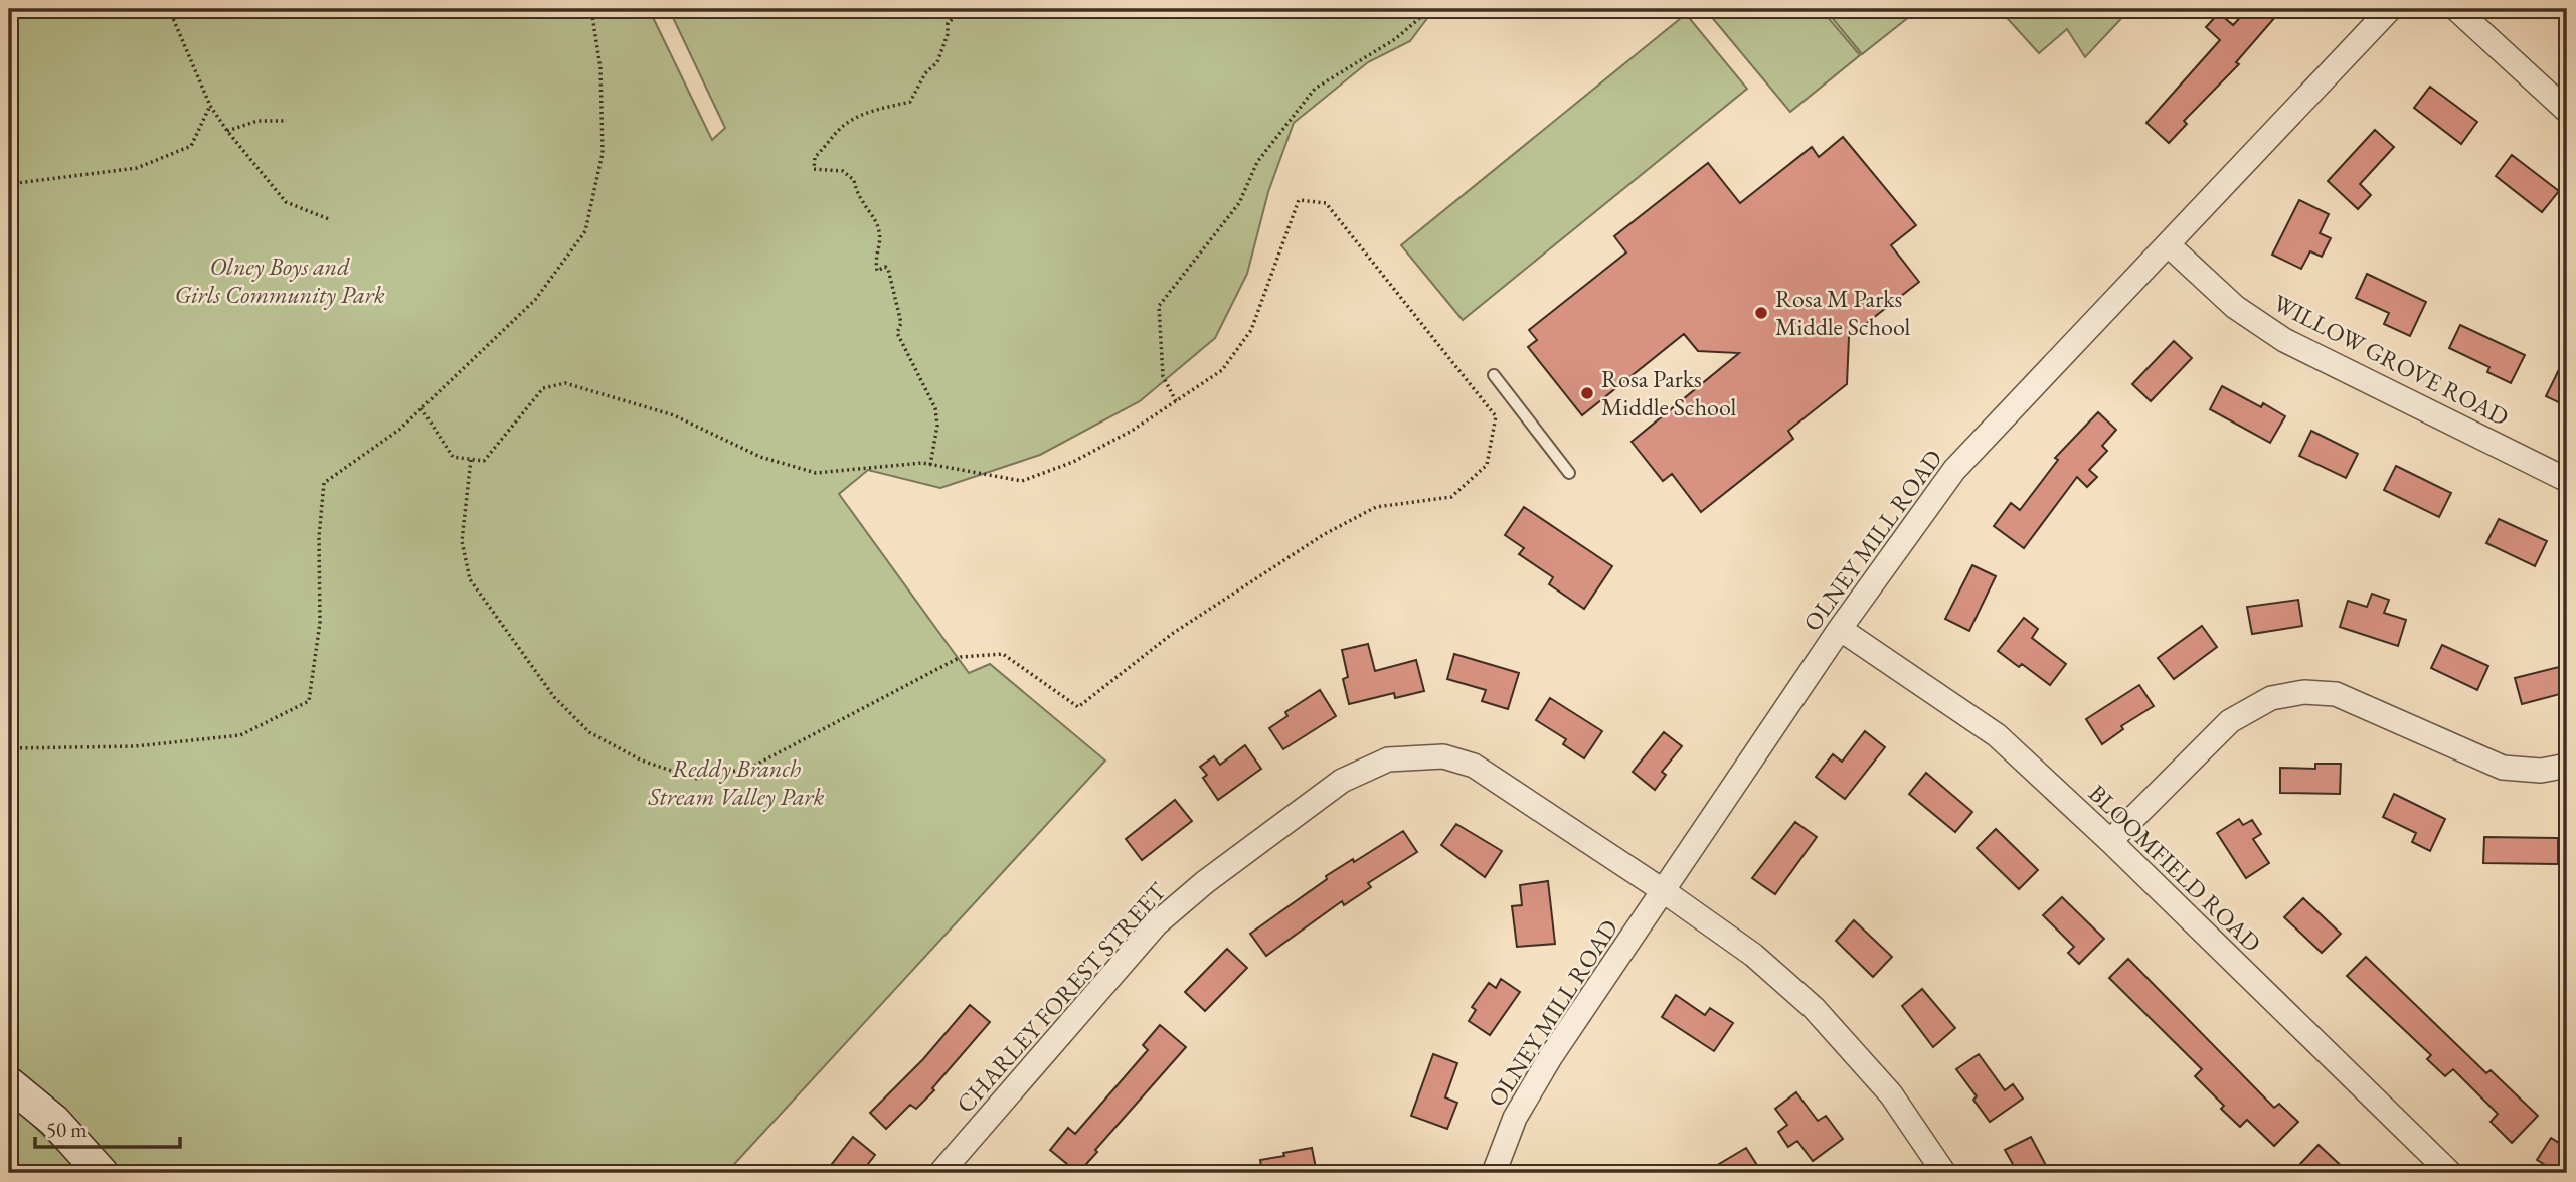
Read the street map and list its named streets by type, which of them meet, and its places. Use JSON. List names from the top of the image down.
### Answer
{
  "streets": {
    "street": [
      "WILLOW GROVE ROAD",
      "OLNEY MILL ROAD",
      "BLOOMFIELD ROAD",
      "CHARLEY FOREST STREET"
    ]
  },
  "crossings": [
    ["WILLOW GROVE ROAD", "OLNEY MILL ROAD"],
    ["OLNEY MILL ROAD", "BLOOMFIELD ROAD"],
    ["OLNEY MILL ROAD", "CHARLEY FOREST STREET"]
  ],
  "parks": ["Olney Boys and Girls Community Park", "Reddy Branch Stream Valley Park"],
  "places": ["Rosa M Parks Middle School", "Rosa Parks Middle School"],
  "scale_bar": "50 m"
}
